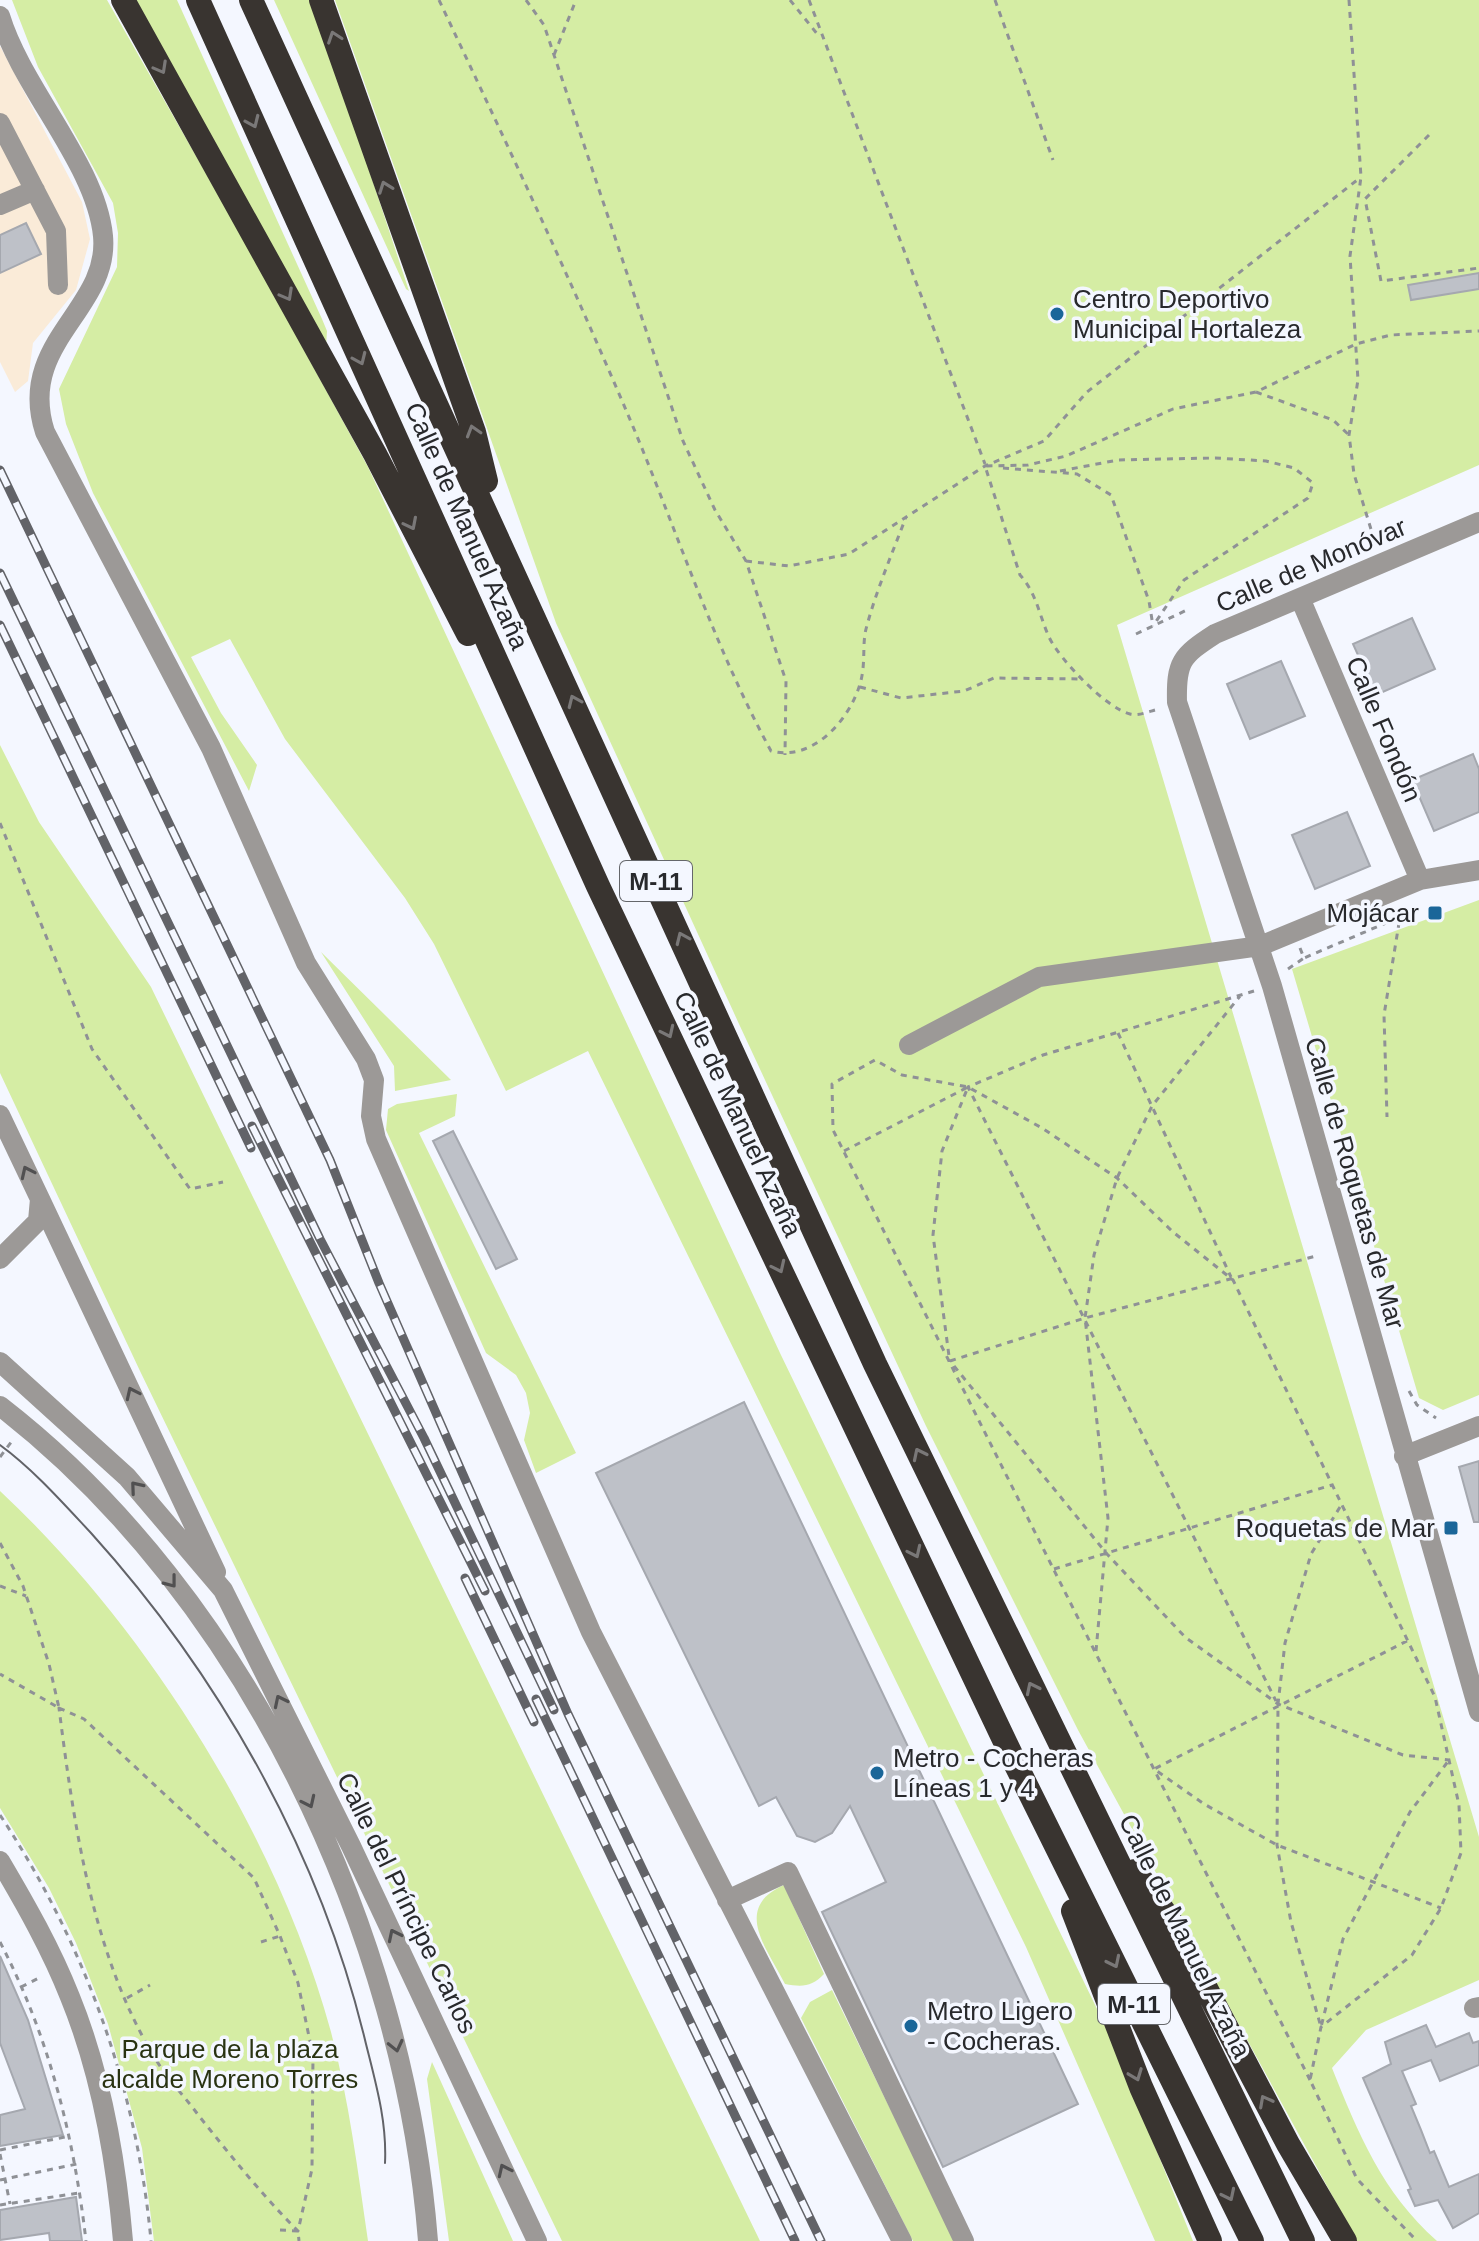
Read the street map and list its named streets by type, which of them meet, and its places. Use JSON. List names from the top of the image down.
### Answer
{
  "streets": {
    "highway": ["Calle de Manuel Azaña", "M-11"],
    "street": [
      "Calle de Monóvar",
      "Calle Fondón",
      "Calle de Roquetas de Mar",
      "Calle del Príncipe Carlos"
    ]
  },
  "crossings": [
    ["Calle de Monóvar", "Calle Fondón"],
    ["Calle de Monóvar", "Calle de Roquetas de Mar"]
  ],
  "parks": ["Parque de la plaza alcalde Moreno Torres"],
  "places": {
    "other": ["Centro Deportivo Municipal Hortaleza", "Metro - Cocheras Líneas 1 y 4", "Metro Ligero - Cocheras."],
    "transit": ["Mojácar", "Roquetas de Mar"]
  }
}
